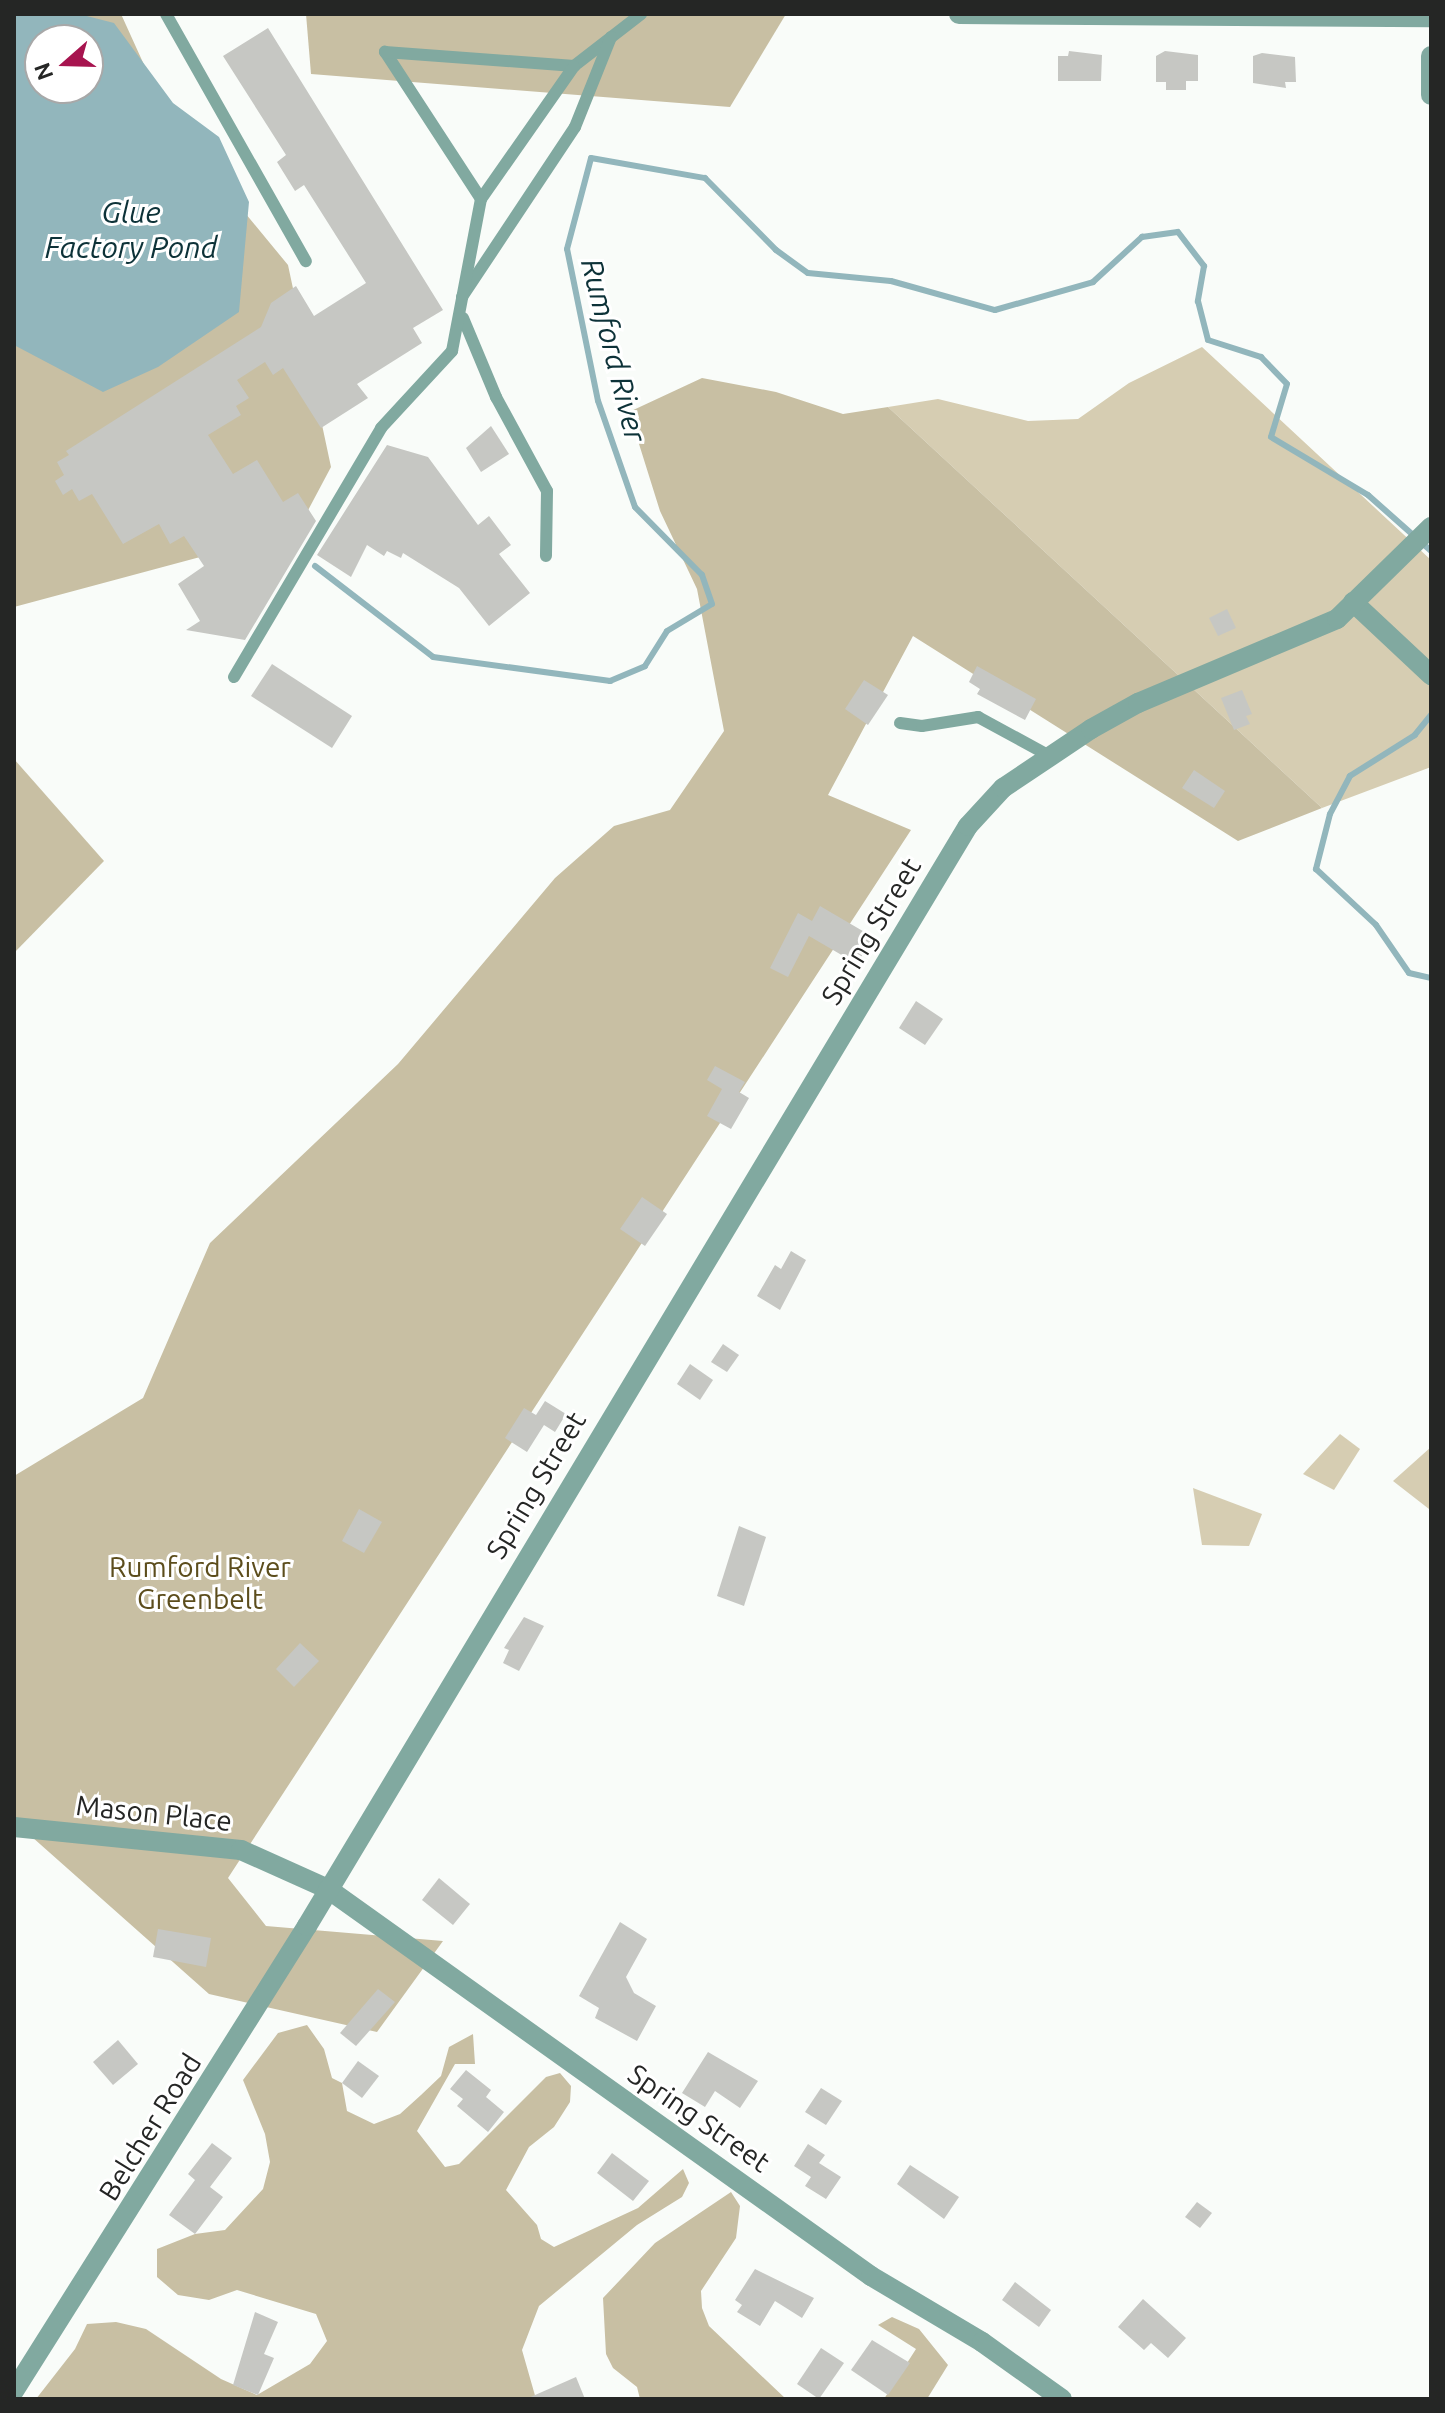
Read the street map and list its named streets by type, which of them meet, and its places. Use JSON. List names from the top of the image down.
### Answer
{
  "streets": {
    "street": ["Spring Street", "Mason Place", "Belcher Road"]
  },
  "crossings": [
    ["Spring Street", "Mason Place"],
    ["Spring Street", "Belcher Road"],
    ["Mason Place", "Belcher Road"]
  ],
  "water": ["Glue Factory Pond", "Rumford River"],
  "parks": ["Rumford River Greenbelt"],
  "north": "left"
}
